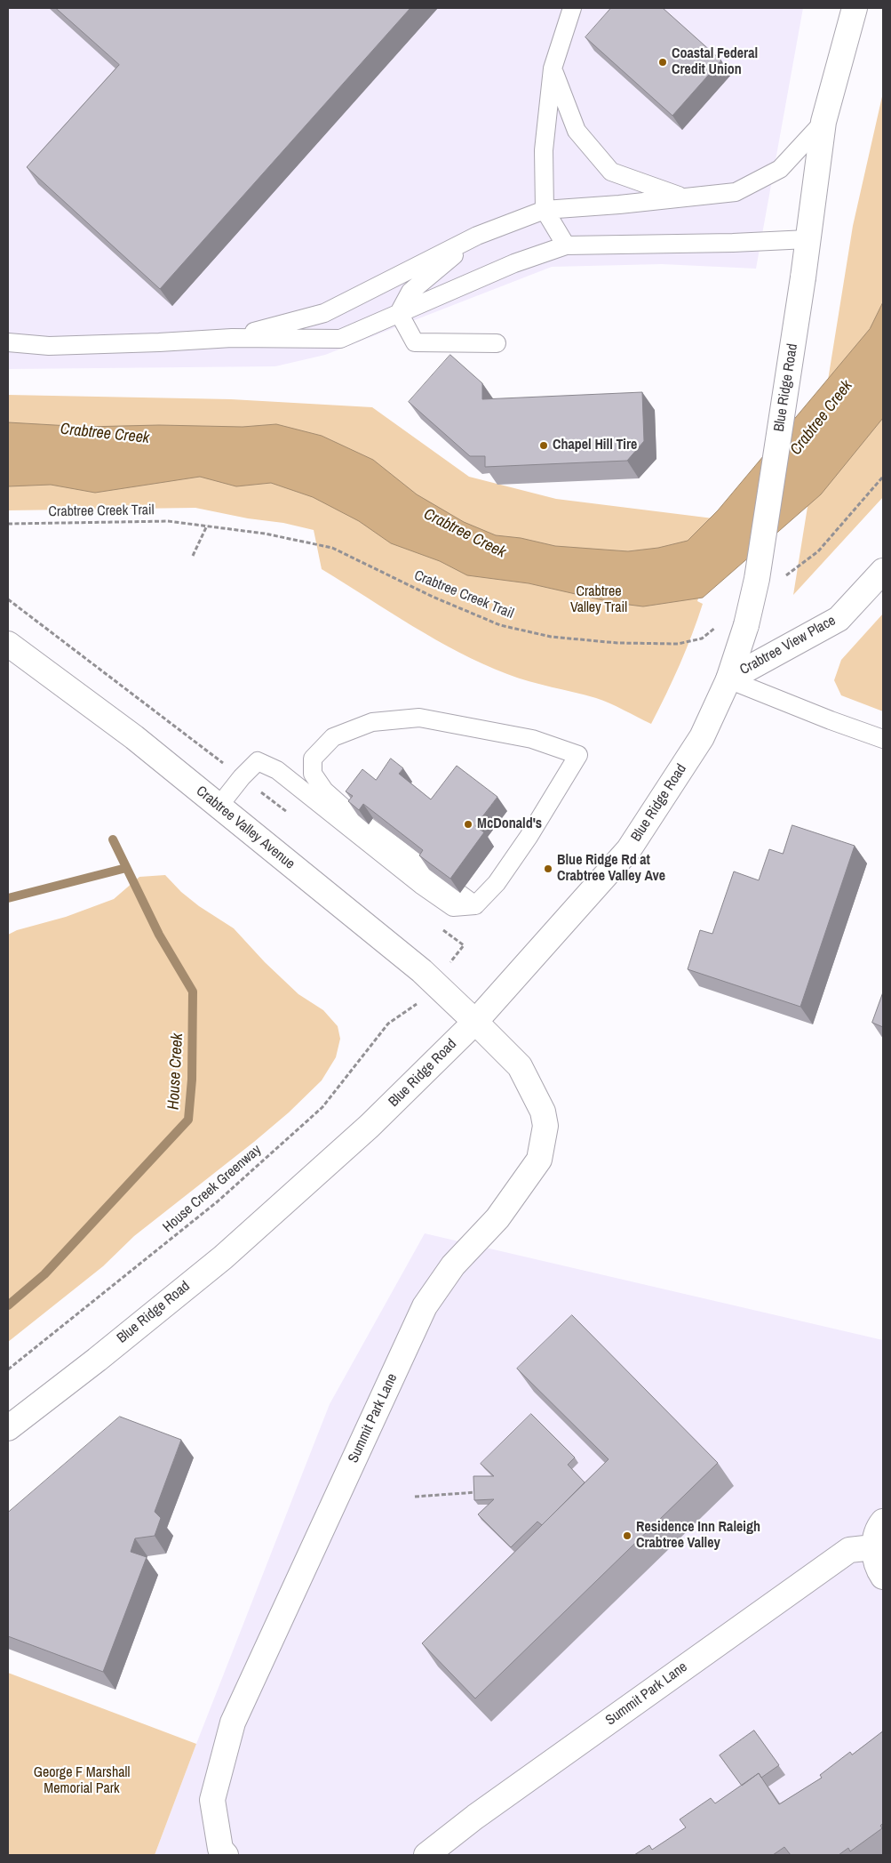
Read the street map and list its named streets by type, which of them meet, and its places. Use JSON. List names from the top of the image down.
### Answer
{
  "streets": {
    "street": [
      "Blue Ridge Road",
      "Crabtree View Place",
      "Crabtree Valley Avenue",
      "Summit Park Lane"
    ],
    "path": ["Crabtree Creek Trail", "House Creek Greenway"]
  },
  "crossings": [
    ["Blue Ridge Road", "Crabtree View Place"],
    ["Blue Ridge Road", "Crabtree Valley Avenue"],
    ["Blue Ridge Road", "Summit Park Lane"],
    ["Crabtree Valley Avenue", "Summit Park Lane"]
  ],
  "water": ["Crabtree Creek", "House Creek"],
  "parks": ["Crabtree Valley Trail", "George F Marshall Memorial Park"],
  "places": [
    "Coastal Federal Credit Union",
    "Chapel Hill Tire",
    "McDonald's",
    "Blue Ridge Rd at Crabtree Valley Ave",
    "Residence Inn Raleigh Crabtree Valley"
  ]
}
